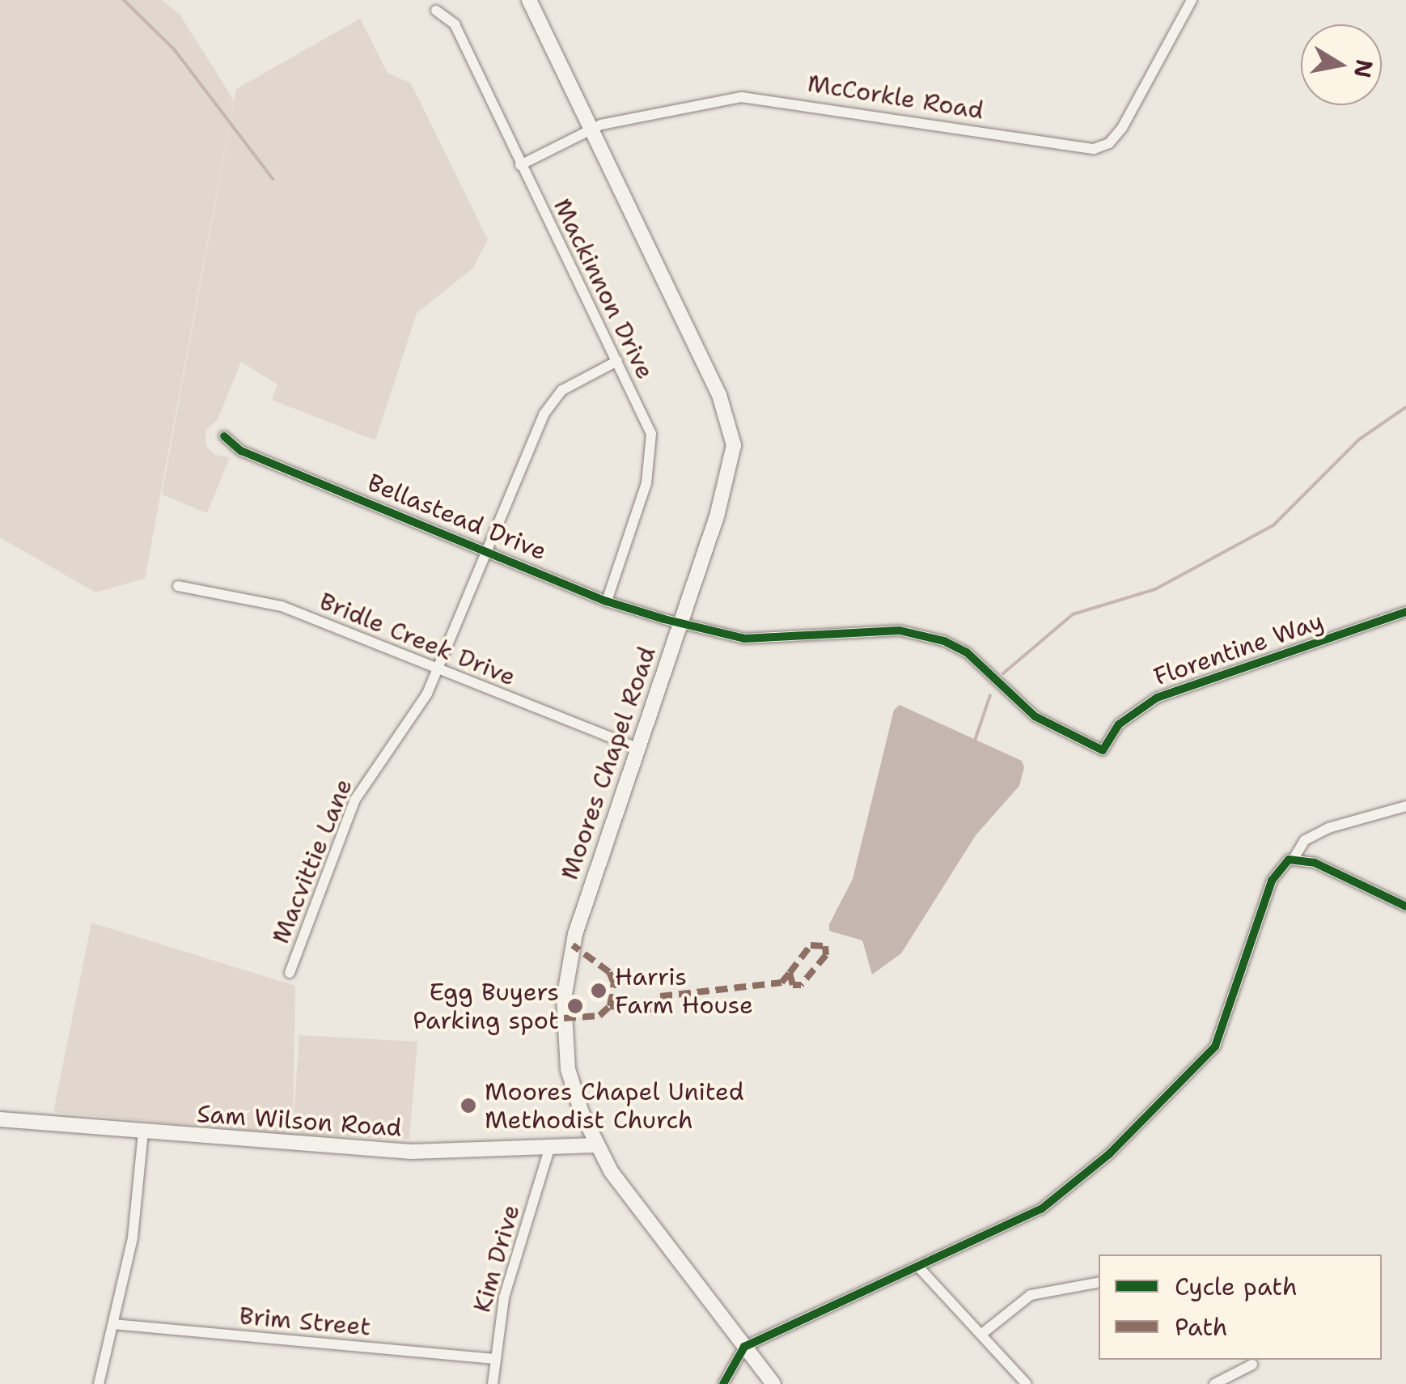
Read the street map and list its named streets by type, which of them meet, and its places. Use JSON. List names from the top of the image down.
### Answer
{
  "streets": {
    "main road": ["Moores Chapel Road", "Sam Wilson Road"],
    "street": [
      "McCorkle Road",
      "Mackinnon Drive",
      "Bellastead Drive",
      "Bridle Creek Drive",
      "Florentine Way",
      "Macvittie Lane",
      "Kim Drive",
      "Brim Street"
    ]
  },
  "crossings": [
    ["McCorkle Road", "Mackinnon Drive"],
    ["McCorkle Road", "Moores Chapel Road"],
    ["Mackinnon Drive", "Bellastead Drive"],
    ["Mackinnon Drive", "Macvittie Lane"],
    ["Bellastead Drive", "Florentine Way"],
    ["Bellastead Drive", "Moores Chapel Road"],
    ["Bellastead Drive", "Macvittie Lane"],
    ["Bridle Creek Drive", "Moores Chapel Road"],
    ["Bridle Creek Drive", "Macvittie Lane"],
    ["Moores Chapel Road", "Sam Wilson Road"],
    ["Sam Wilson Road", "Kim Drive"],
    ["Kim Drive", "Brim Street"]
  ],
  "places": ["Harris Farm House", "Egg Buyers Parking spot", "Moores Chapel United Methodist Church"],
  "legend": ["Cycle path", "Path"],
  "north": "right"
}
